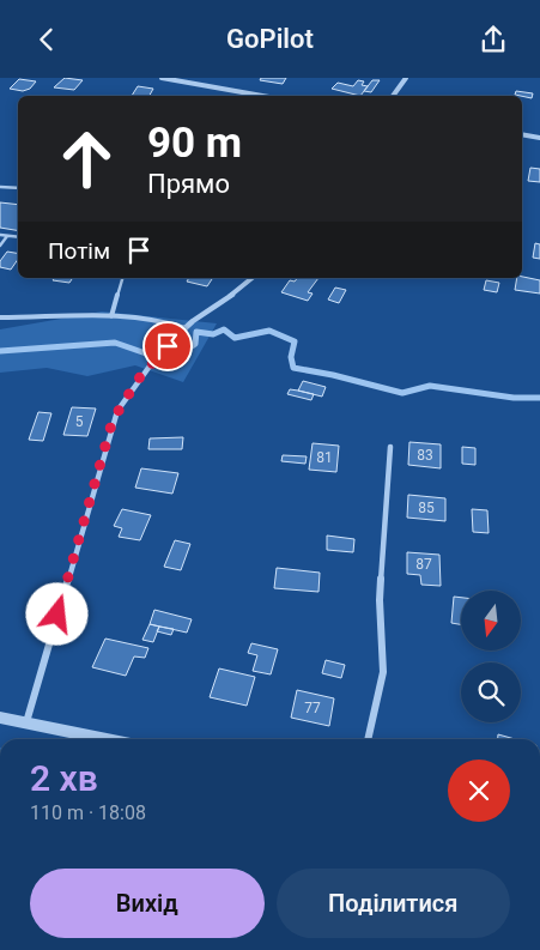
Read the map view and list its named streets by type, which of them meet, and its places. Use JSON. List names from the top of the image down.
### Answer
{
  "house_numbers": [
    "5",
    "83",
    "81",
    "85",
    "87",
    "77"
  ],
  "north": "bottom",
  "page": {
    "header": "GoPilot",
    "turn": ["90 m", "Прямо"],
    "then": "Потім",
    "heading": ["2 хв", "110 m · 18:08"],
    "buttons": ["Вихід", "Поділитися"]
  }
}
